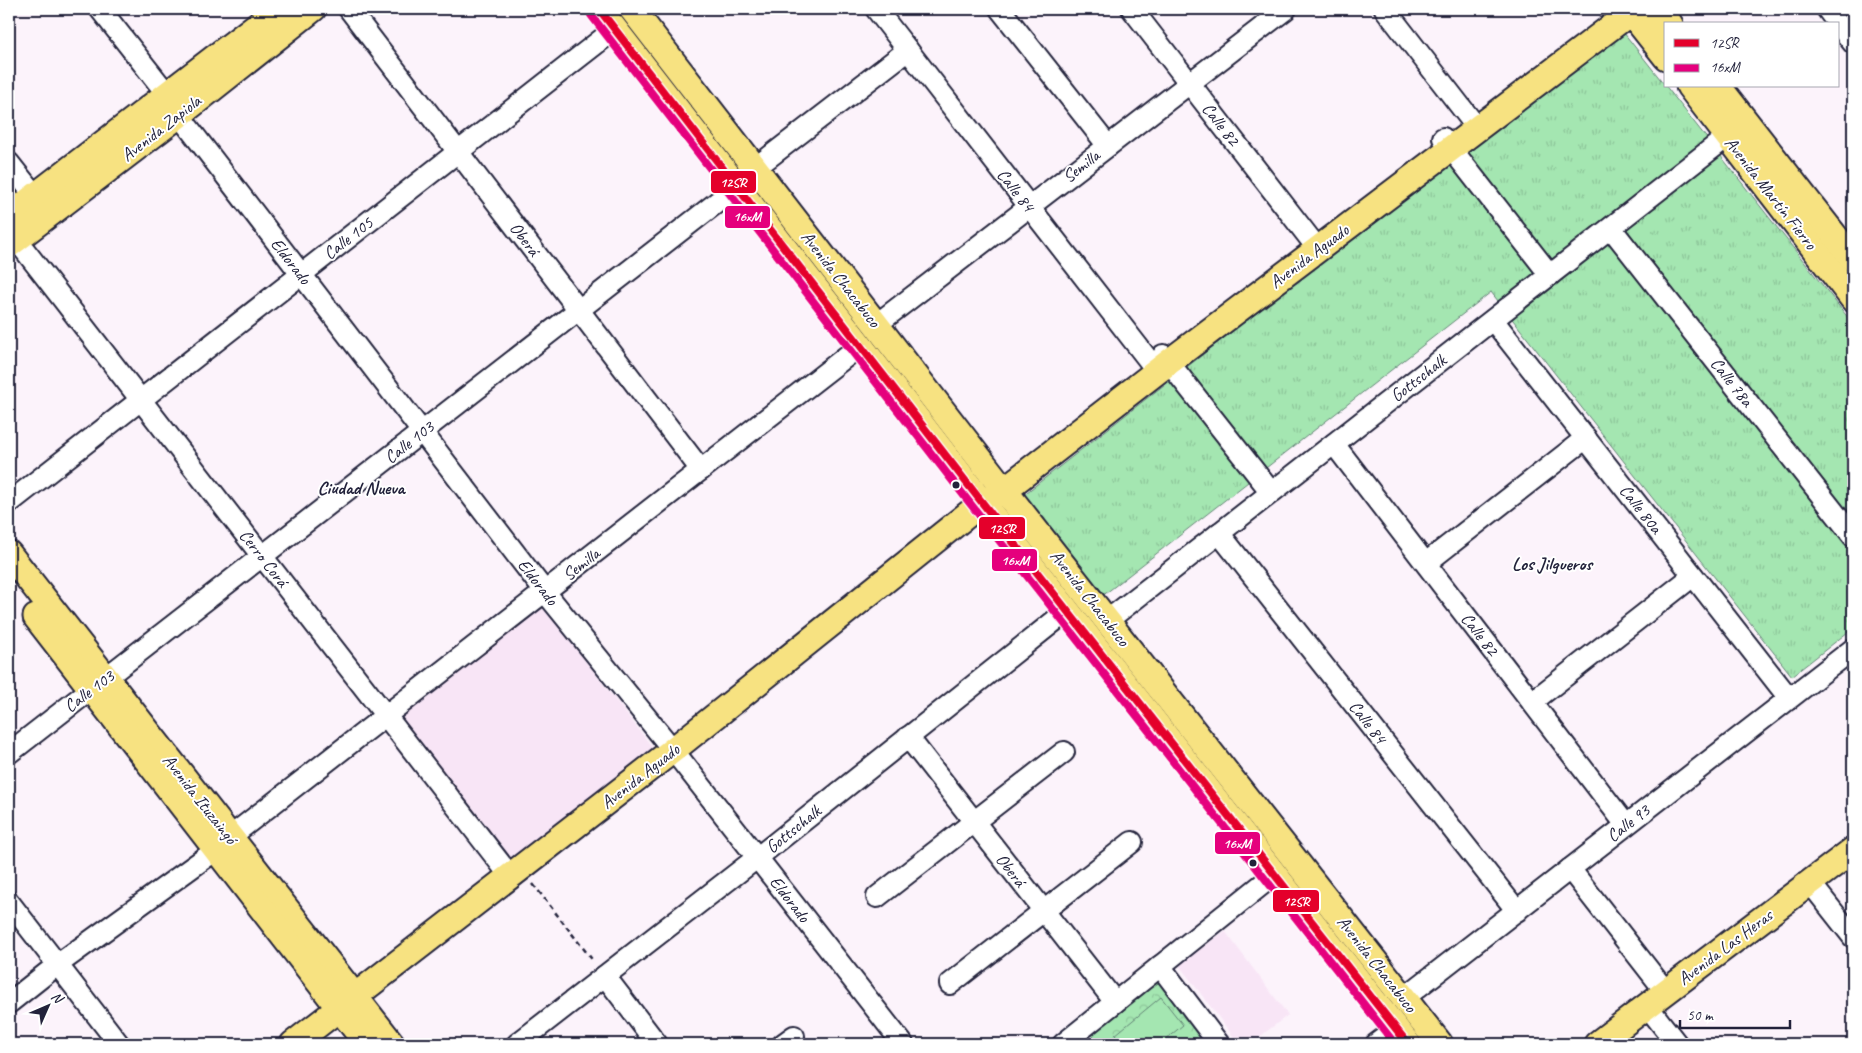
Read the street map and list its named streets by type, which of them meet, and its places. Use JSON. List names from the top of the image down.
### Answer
{
  "streets": {
    "main road": [
      "Avenida Zapiola",
      "Avenida Martín Fierro",
      "Avenida Aguado",
      "Avenida Chacabuco",
      "Avenida Ituzaingó",
      "Avenida Las Heras"
    ],
    "street": [
      "Calle 82",
      "Semilla",
      "Calle 84",
      "Calle 105",
      "Oberá",
      "Eldorado",
      "Gottschalk",
      "Calle 78a",
      "Calle 103",
      "Calle 80a",
      "Cerro Corá",
      "Calle 93"
    ]
  },
  "crossings": [
    ["Calle 82", "Semilla"],
    ["Calle 82", "Avenida Aguado"],
    ["Calle 82", "Gottschalk"],
    ["Calle 82", "Calle 93"],
    ["Avenida Zapiola", "Eldorado"],
    ["Avenida Zapiola", "Cerro Corá"],
    ["Semilla", "Calle 84"],
    ["Semilla", "Oberá"],
    ["Semilla", "Eldorado"],
    ["Semilla", "Avenida Chacabuco"],
    ["Semilla", "Cerro Corá"],
    ["Semilla", "Avenida Ituzaingó"],
    ["Calle 84", "Avenida Aguado"],
    ["Calle 84", "Gottschalk"],
    ["Calle 84", "Calle 93"],
    ["Avenida Martín Fierro", "Gottschalk"],
    ["Calle 105", "Oberá"],
    ["Calle 105", "Eldorado"],
    ["Calle 105", "Avenida Chacabuco"],
    ["Calle 105", "Cerro Corá"],
    ["Oberá", "Gottschalk"],
    ["Oberá", "Calle 103"],
    ["Avenida Aguado", "Eldorado"],
    ["Avenida Aguado", "Avenida Chacabuco"],
    ["Avenida Aguado", "Cerro Corá"],
    ["Avenida Aguado", "Avenida Ituzaingó"],
    ["Eldorado", "Gottschalk"],
    ["Eldorado", "Calle 103"],
    ["Avenida Chacabuco", "Gottschalk"],
    ["Avenida Chacabuco", "Calle 103"],
    ["Avenida Chacabuco", "Calle 93"],
    ["Gottschalk", "Calle 78a"],
    ["Gottschalk", "Calle 80a"],
    ["Calle 103", "Cerro Corá"],
    ["Calle 103", "Avenida Ituzaingó"],
    ["Calle 80a", "Calle 93"]
  ],
  "districts": ["Ciudad Nueva", "Los Jilgueros"],
  "lines": ["transit line 12SR", "transit line 16xM"],
  "legend": ["12SR", "16xM"],
  "scale_bar": "50 m",
  "north": "top right"
}
